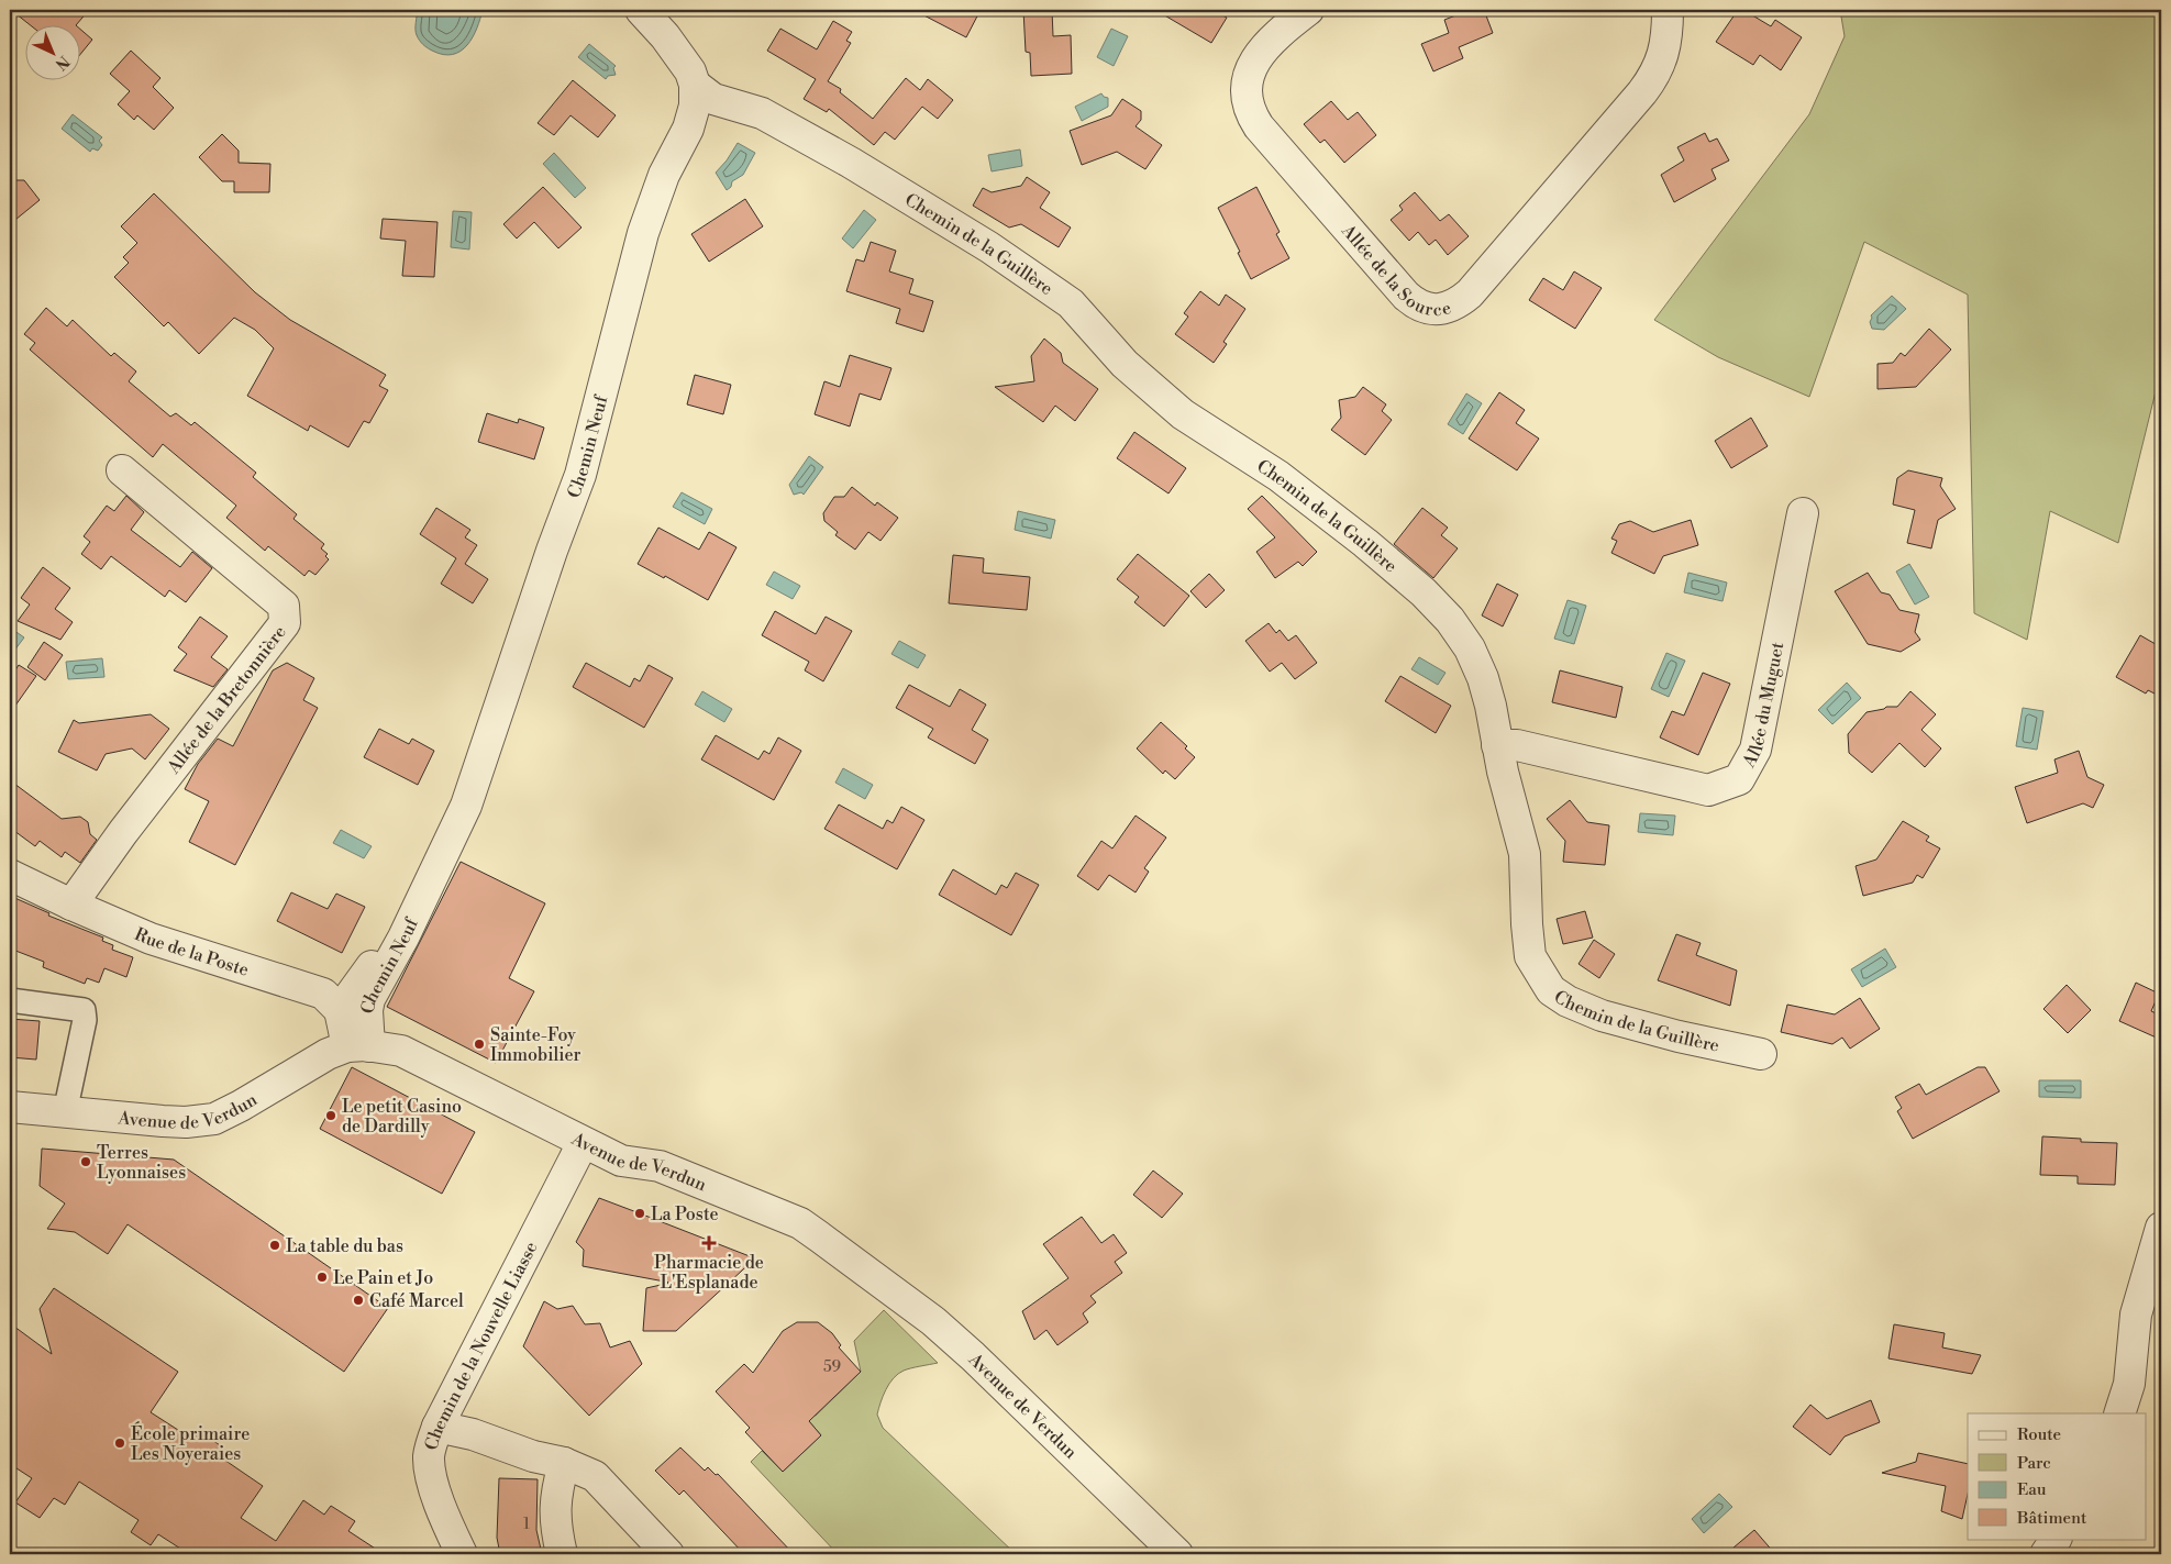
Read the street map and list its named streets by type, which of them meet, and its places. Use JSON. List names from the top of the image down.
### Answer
{
  "streets": {
    "street": [
      "Chemin de la Guillère",
      "Allée de la Source",
      "Chemin Neuf",
      "Allée de la Bretonnière",
      "Allée du Muguet",
      "Rue de la Poste",
      "Avenue de Verdun",
      "Chemin de la Nouvelle Liasse"
    ]
  },
  "crossings": [
    ["Chemin de la Guillère", "Chemin Neuf"],
    ["Chemin de la Guillère", "Allée du Muguet"],
    ["Chemin Neuf", "Rue de la Poste"],
    ["Chemin Neuf", "Avenue de Verdun"],
    ["Allée de la Bretonnière", "Rue de la Poste"],
    ["Avenue de Verdun", "Chemin de la Nouvelle Liasse"]
  ],
  "places": {
    "other": [
      "Sainte-Foy Immobilier",
      "Le petit Casino de Dardilly",
      "Terres Lyonnaises",
      "La Poste",
      "La table du bas",
      "Le Pain et Jo",
      "Café Marcel",
      "École primaire Les Noyeraies"
    ],
    "health": ["Pharmacie de L'Esplanade"]
  },
  "house_numbers": ["59", "1"],
  "legend": [
    "Route",
    "Parc",
    "Eau",
    "Bâtiment"
  ],
  "north": "bottom right"
}
